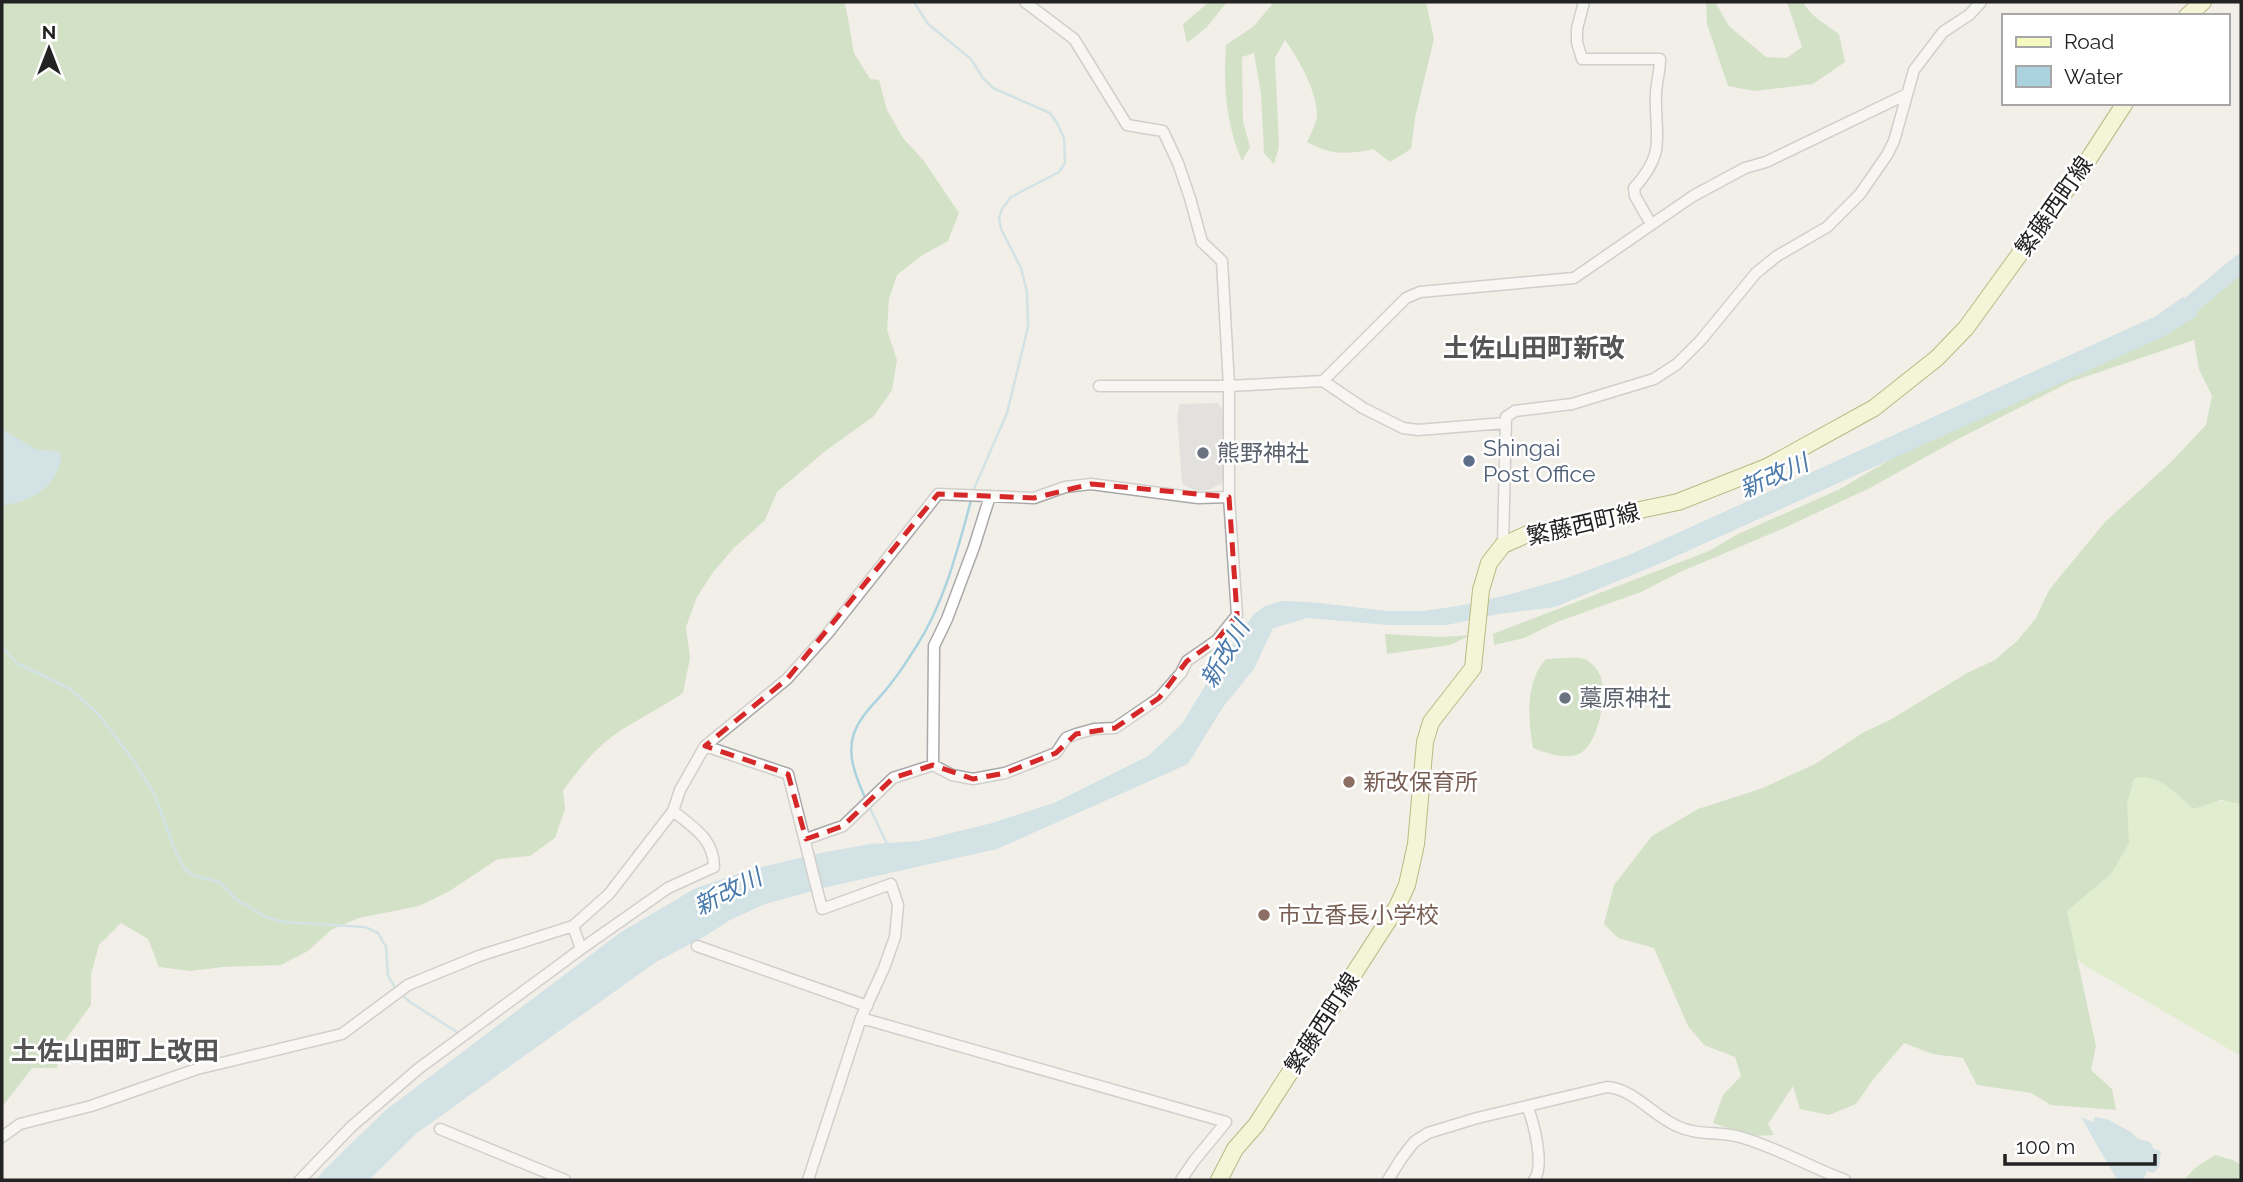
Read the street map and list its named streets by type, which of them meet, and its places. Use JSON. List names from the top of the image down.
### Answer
{
  "streets": {
    "main road": ["繁藤西町線"]
  },
  "districts": ["土佐山田町新改", "土佐山田町上改田"],
  "water": ["新改川"],
  "places": [
    "熊野神社",
    "Shingai Post Office",
    "藁原神社",
    "新改保育所",
    "市立香長小学校"
  ],
  "legend": ["Road", "Water"],
  "scale_bar": "100 m",
  "north": "top"
}
